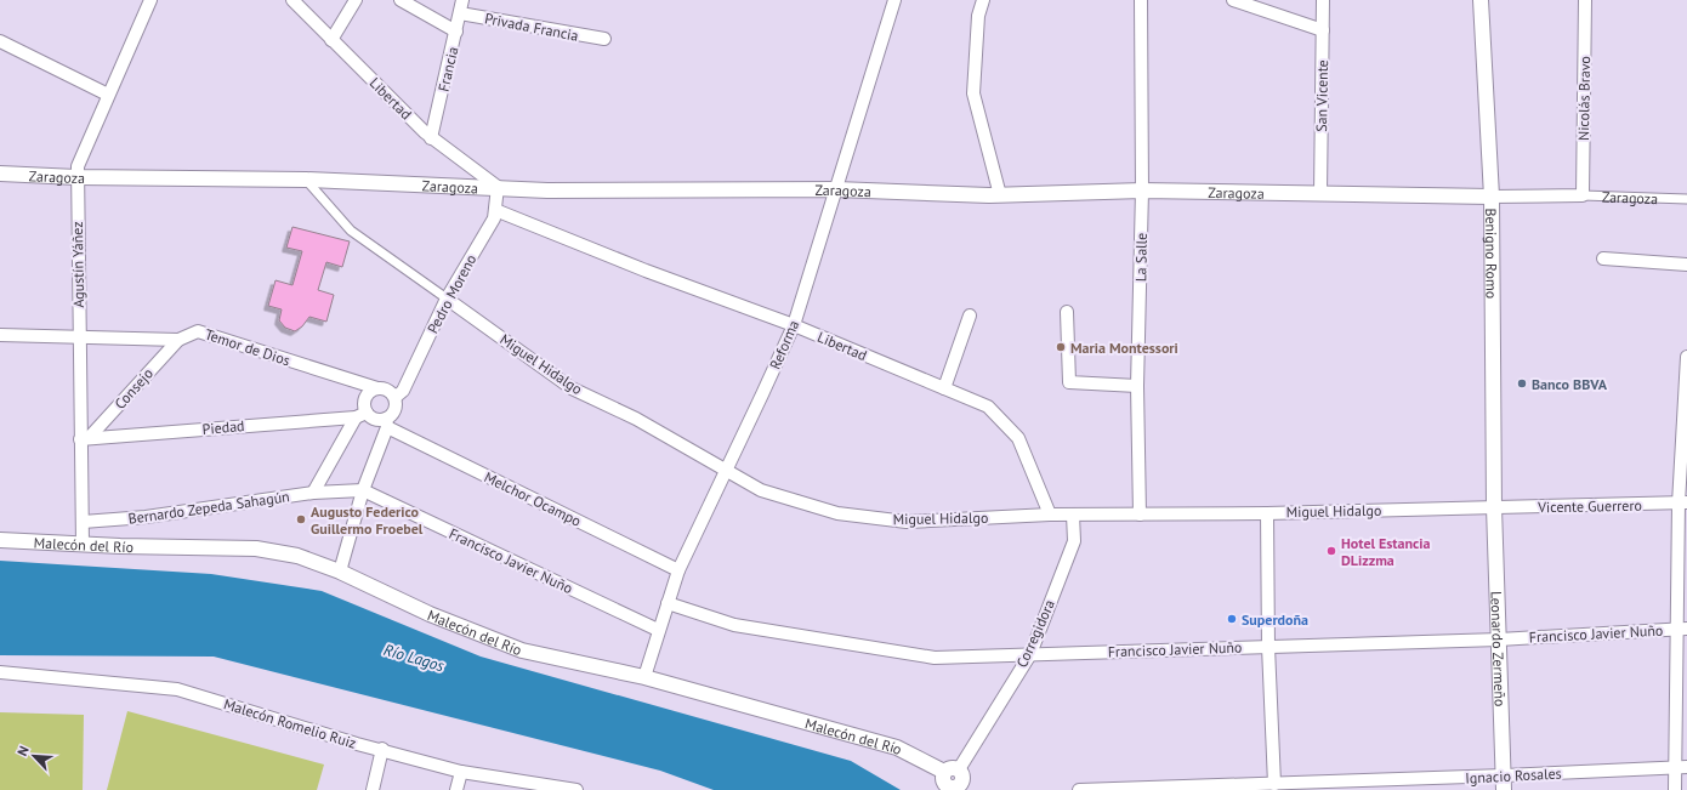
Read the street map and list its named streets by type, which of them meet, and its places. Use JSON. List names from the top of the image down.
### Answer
{
  "streets": {
    "street": [
      "Privada Francia",
      "Francia",
      "San Vicente",
      "Libertad",
      "Nicolás Bravo",
      "Zaragoza",
      "Benigno Romo",
      "La Salle",
      "Agustín Yáñez",
      "Pedro Moreno",
      "Reforma",
      "Temor de Dios",
      "Miguel Hidalgo",
      "Consejo",
      "Piedad",
      "Melchor Ocampo",
      "Vicente Guerrero",
      "Bernardo Zepeda Sahagún",
      "Malecón del Río",
      "Francisco Javier Nuño",
      "Corregidora",
      "Leonardo Zermeño",
      "Malecón Romelio Ruiz",
      "Ignacio Rosales"
    ]
  },
  "crossings": [
    ["Privada Francia", "Francia"],
    ["Francia", "Libertad"],
    ["San Vicente", "Zaragoza"],
    ["Libertad", "Zaragoza"],
    ["Libertad", "Pedro Moreno"],
    ["Libertad", "Reforma"],
    ["Libertad", "Miguel Hidalgo"],
    ["Nicolás Bravo", "Zaragoza"],
    ["Zaragoza", "Benigno Romo"],
    ["Zaragoza", "La Salle"],
    ["Zaragoza", "Agustín Yáñez"],
    ["Zaragoza", "Pedro Moreno"],
    ["Zaragoza", "Reforma"],
    ["Benigno Romo", "Miguel Hidalgo"],
    ["Benigno Romo", "Vicente Guerrero"],
    ["Benigno Romo", "Leonardo Zermeño"],
    ["La Salle", "Miguel Hidalgo"],
    ["Agustín Yáñez", "Temor de Dios"],
    ["Agustín Yáñez", "Consejo"],
    ["Agustín Yáñez", "Piedad"],
    ["Agustín Yáñez", "Bernardo Zepeda Sahagún"],
    ["Agustín Yáñez", "Malecón del Río"],
    ["Pedro Moreno", "Temor de Dios"],
    ["Pedro Moreno", "Miguel Hidalgo"],
    ["Pedro Moreno", "Piedad"],
    ["Pedro Moreno", "Melchor Ocampo"],
    ["Reforma", "Miguel Hidalgo"],
    ["Reforma", "Melchor Ocampo"],
    ["Reforma", "Malecón del Río"],
    ["Reforma", "Francisco Javier Nuño"],
    ["Temor de Dios", "Consejo"],
    ["Temor de Dios", "Piedad"],
    ["Temor de Dios", "Melchor Ocampo"],
    ["Miguel Hidalgo", "Vicente Guerrero"],
    ["Miguel Hidalgo", "Corregidora"],
    ["Miguel Hidalgo", "Leonardo Zermeño"],
    ["Consejo", "Piedad"],
    ["Piedad", "Melchor Ocampo"],
    ["Vicente Guerrero", "Leonardo Zermeño"],
    ["Bernardo Zepeda Sahagún", "Francisco Javier Nuño"],
    ["Malecón del Río", "Corregidora"],
    ["Francisco Javier Nuño", "Corregidora"],
    ["Francisco Javier Nuño", "Leonardo Zermeño"],
    ["Leonardo Zermeño", "Ignacio Rosales"]
  ],
  "water": ["Río Lagos"],
  "places": [
    "Maria Montessori",
    "Banco BBVA",
    "Augusto Federico Guillermo Froebel",
    "Hotel Estancia DLizzma",
    "Superdoña"
  ],
  "north": "top left"
}
